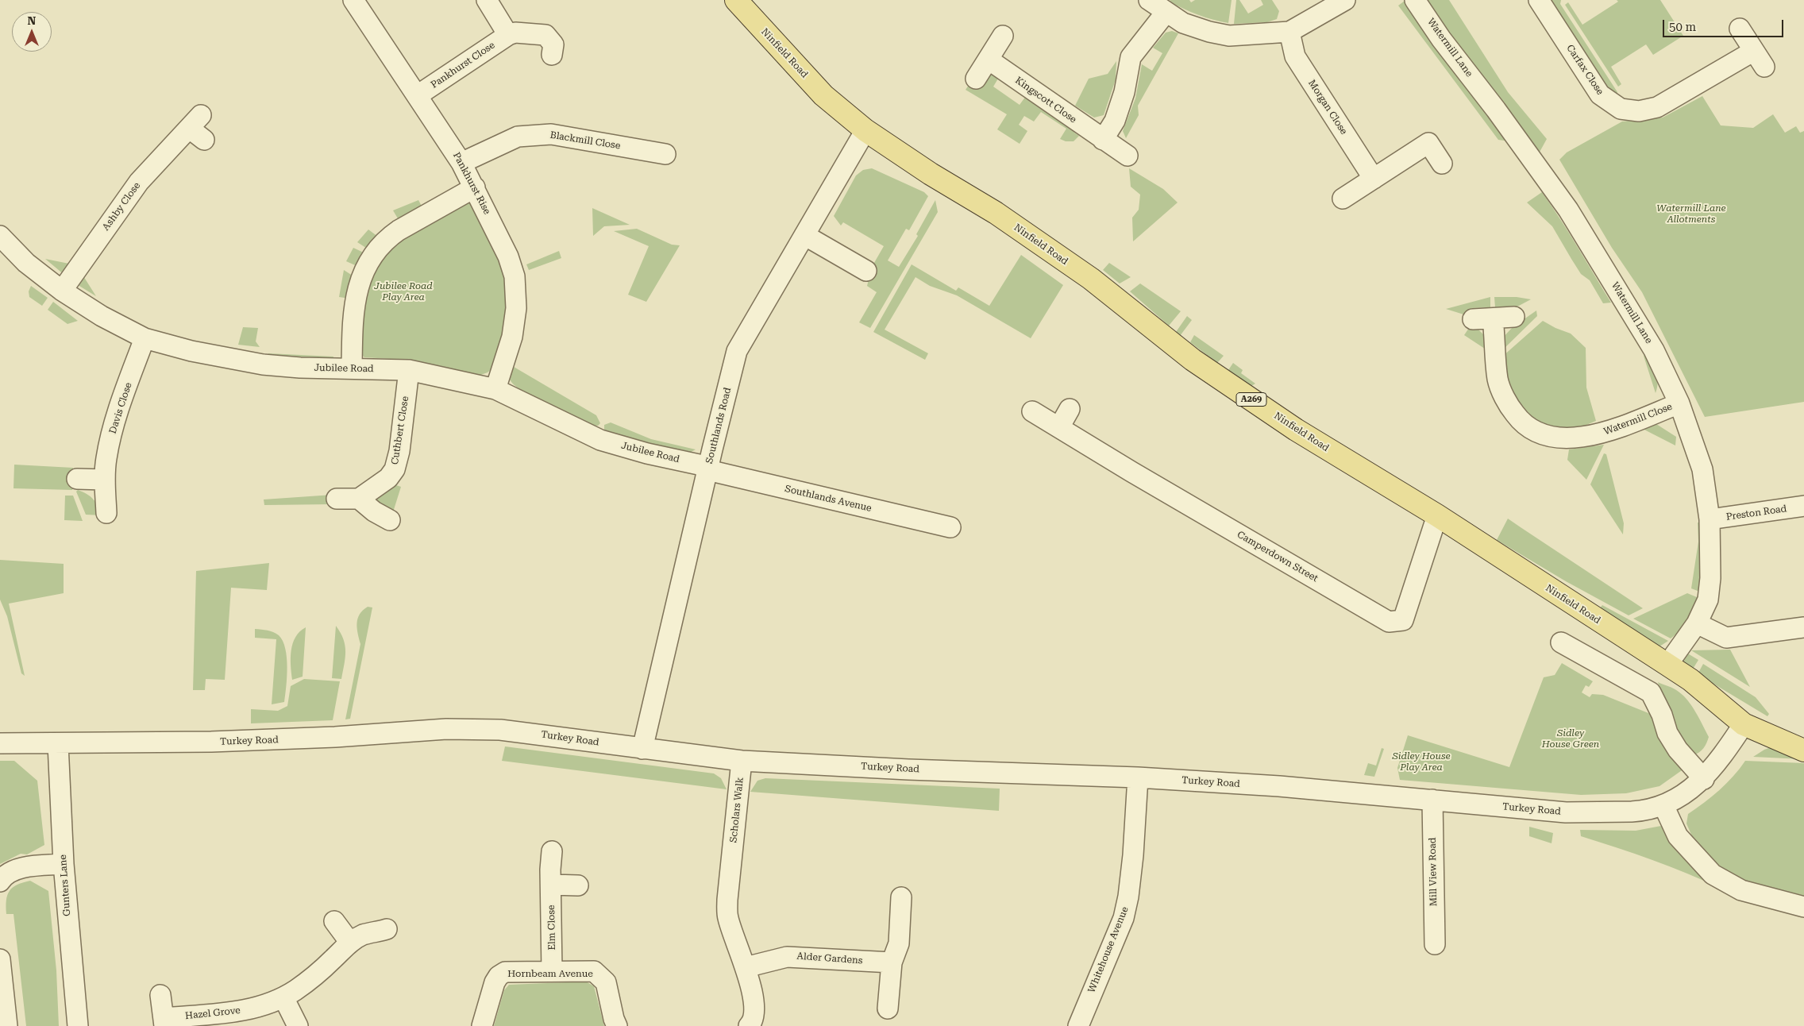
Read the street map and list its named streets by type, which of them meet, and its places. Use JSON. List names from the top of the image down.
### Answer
{
  "streets": {
    "main road": ["Ninfield Road", "A269"],
    "street": [
      "Watermill Lane",
      "Pankhurst Close",
      "Carfax Close",
      "Kingscott Close",
      "Morgan Close",
      "Blackmill Close",
      "Pankhurst Rise",
      "Ashby Close",
      "Jubilee Road",
      "Davis Close",
      "Watermill Close",
      "Southlands Road",
      "Cuthbert Close",
      "Southlands Avenue",
      "Preston Road",
      "Camperdown Street",
      "Turkey Road",
      "Scholars Walk",
      "Mill View Road",
      "Gunters Lane",
      "Elm Close",
      "Whitehouse Avenue",
      "Alder Gardens",
      "Hornbeam Avenue",
      "Hazel Grove"
    ]
  },
  "crossings": [
    ["Watermill Lane", "Ninfield Road"],
    ["Watermill Lane", "Watermill Close"],
    ["Watermill Lane", "Preston Road"],
    ["Ninfield Road", "Southlands Road"],
    ["Ninfield Road", "Camperdown Street"],
    ["Ninfield Road", "Turkey Road"],
    ["Pankhurst Close", "Pankhurst Rise"],
    ["Blackmill Close", "Pankhurst Rise"],
    ["Pankhurst Rise", "Jubilee Road"],
    ["Ashby Close", "Jubilee Road"],
    ["Jubilee Road", "Davis Close"],
    ["Jubilee Road", "Southlands Road"],
    ["Jubilee Road", "Cuthbert Close"],
    ["Jubilee Road", "Southlands Avenue"],
    ["Southlands Road", "Southlands Avenue"],
    ["Southlands Road", "Turkey Road"],
    ["Turkey Road", "Scholars Walk"],
    ["Turkey Road", "Mill View Road"],
    ["Turkey Road", "Gunters Lane"],
    ["Turkey Road", "Whitehouse Avenue"],
    ["Scholars Walk", "Alder Gardens"],
    ["Elm Close", "Hornbeam Avenue"]
  ],
  "parks": [
    "Watermill Lane Allotments",
    "Jubilee Road Play Area",
    "Sidley House Green",
    "Sidley House Play Area"
  ],
  "scale_bar": "50 m",
  "north": "top"
}
